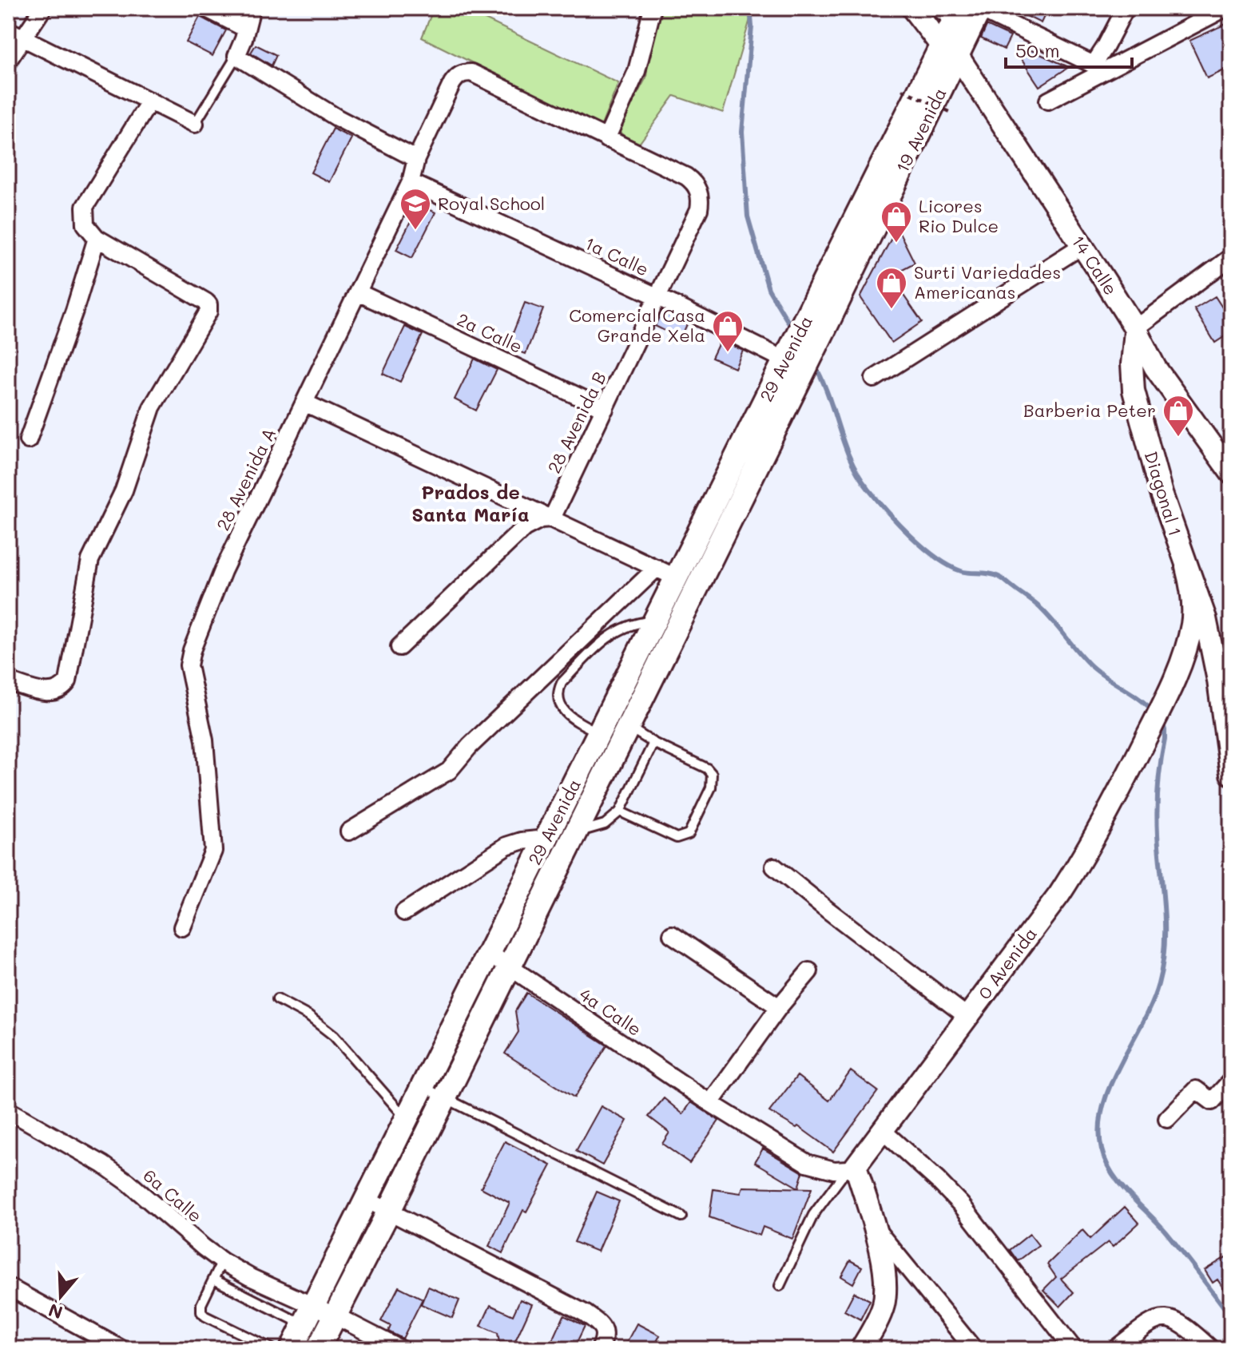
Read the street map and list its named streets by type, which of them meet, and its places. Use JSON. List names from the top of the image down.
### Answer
{
  "streets": {
    "main road": ["19 Avenida", "29 Avenida"],
    "street": [
      "1a Calle",
      "14 Calle",
      "2a Calle",
      "28 Avenida B",
      "28 Avenida A",
      "Diagonal 1",
      "0 Avenida",
      "4a Calle",
      "6a Calle"
    ]
  },
  "crossings": [
    ["19 Avenida", "14 Calle"],
    ["19 Avenida", "29 Avenida"],
    ["1a Calle", "29 Avenida"],
    ["1a Calle", "28 Avenida B"],
    ["1a Calle", "28 Avenida A"],
    ["14 Calle", "Diagonal 1"],
    ["2a Calle", "28 Avenida B"],
    ["2a Calle", "28 Avenida A"],
    ["29 Avenida", "4a Calle"],
    ["29 Avenida", "6a Calle"],
    ["28 Avenida B", "28 Avenida A"],
    ["Diagonal 1", "0 Avenida"],
    ["0 Avenida", "4a Calle"]
  ],
  "districts": ["Prados de Santa María"],
  "places": {
    "school or university": ["Royal School"],
    "shop": [
      "Licores Rio Dulce",
      "Surti Variedades Americanas",
      "Comercial Casa Grande Xela",
      "Barberia Peter"
    ]
  },
  "scale_bar": "50 m",
  "north": "bottom"
}
